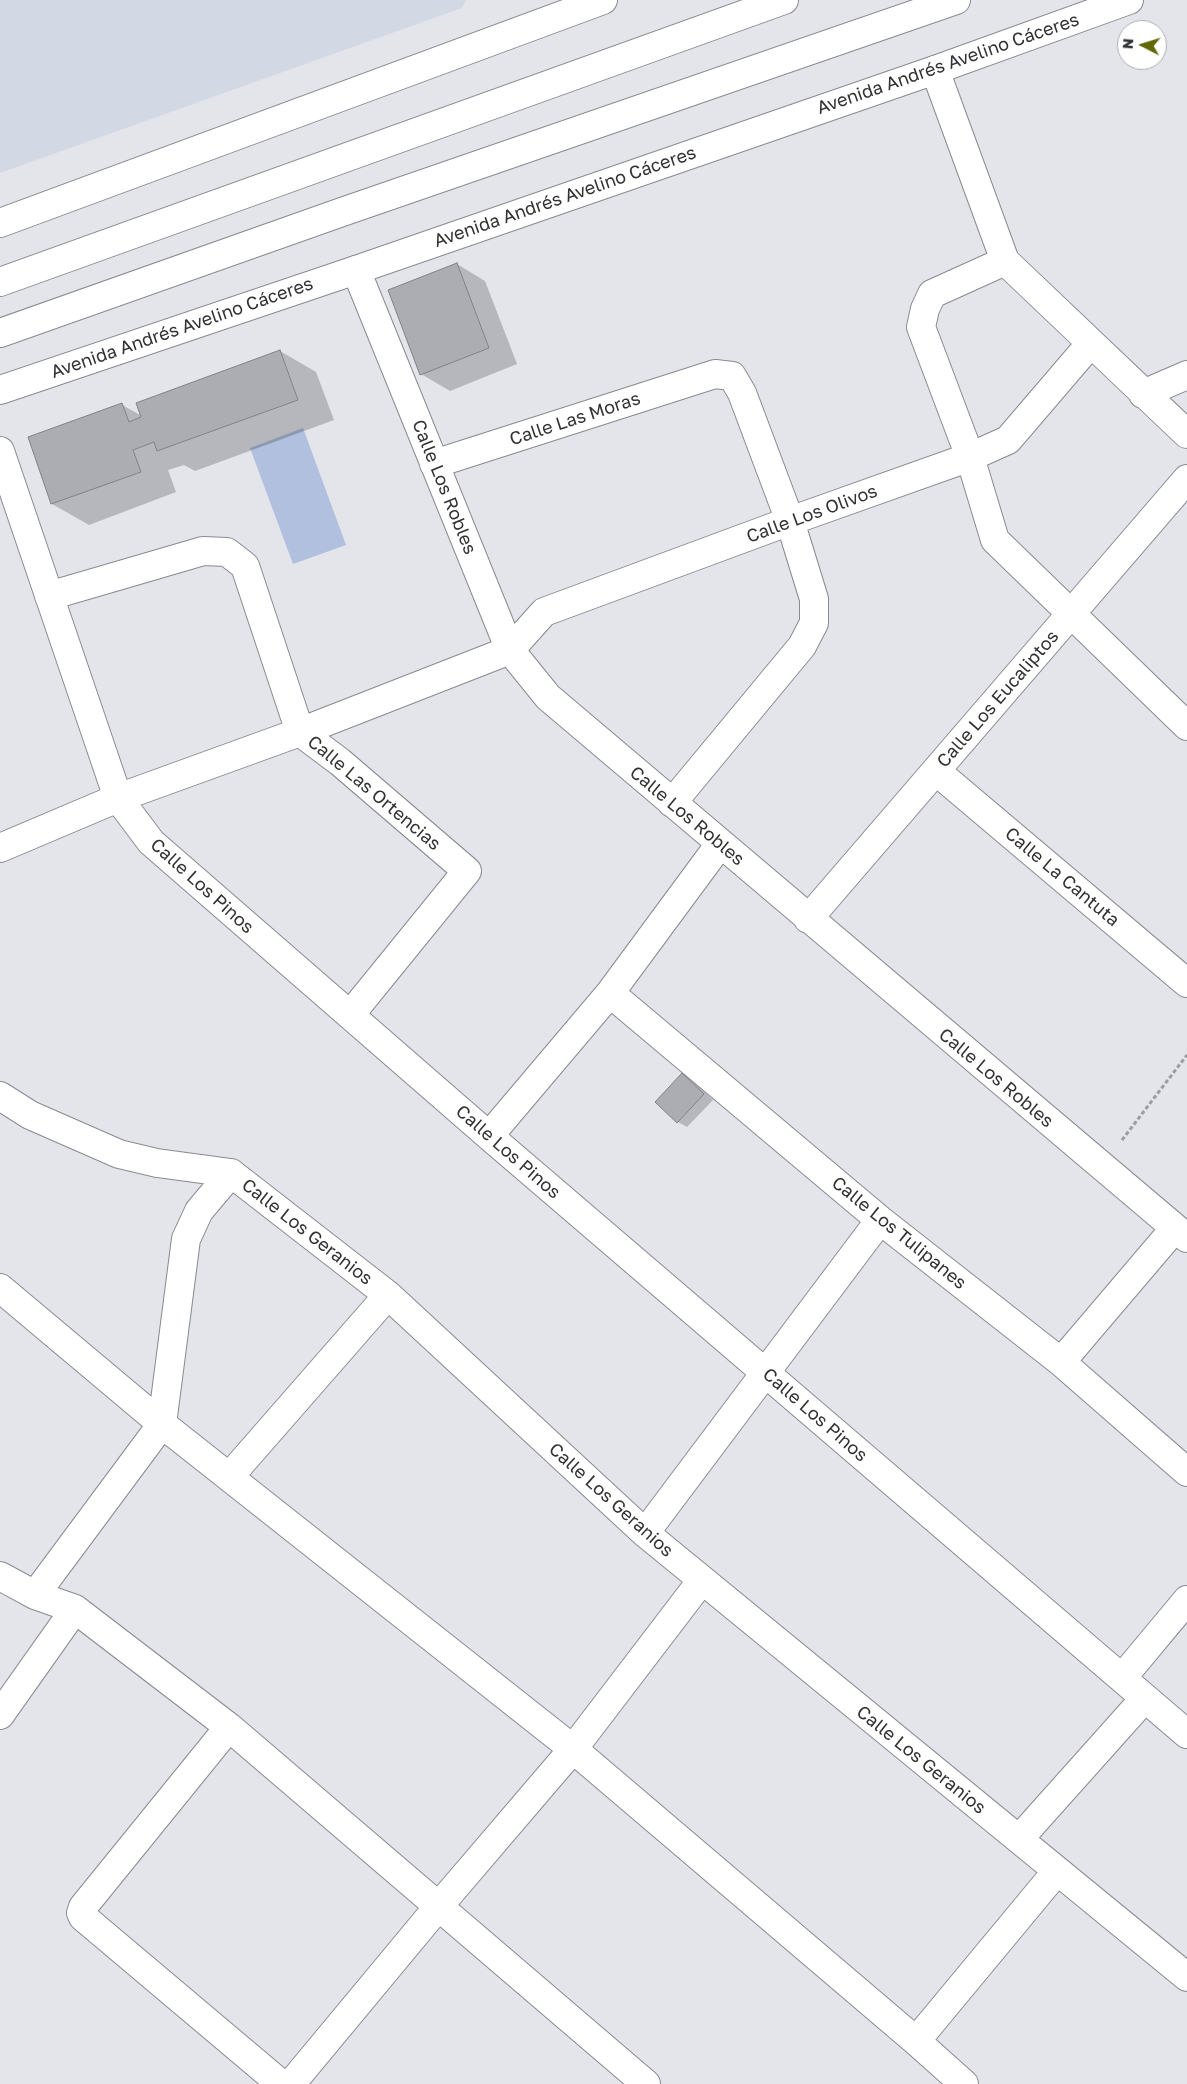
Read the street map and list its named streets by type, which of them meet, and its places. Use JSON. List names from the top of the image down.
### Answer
{
  "streets": {
    "street": [
      "Avenida Andrés Avelino Cáceres",
      "Calle Las Moras",
      "Calle Los Robles",
      "Calle Los Olivos",
      "Calle Los Eucaliptos",
      "Calle Las Ortencias",
      "Calle La Cantuta",
      "Calle Los Pinos",
      "Calle Los Geranios",
      "Calle Los Tulipanes"
    ]
  },
  "crossings": [
    ["Avenida Andrés Avelino Cáceres", "Calle Los Robles"],
    ["Calle Las Moras", "Calle Los Robles"],
    ["Calle Las Moras", "Calle Los Olivos"],
    ["Calle Los Robles", "Calle Los Olivos"],
    ["Calle Los Robles", "Calle Los Eucaliptos"],
    ["Calle Los Eucaliptos", "Calle La Cantuta"],
    ["Calle Las Ortencias", "Calle Los Pinos"]
  ],
  "north": "left"
}
